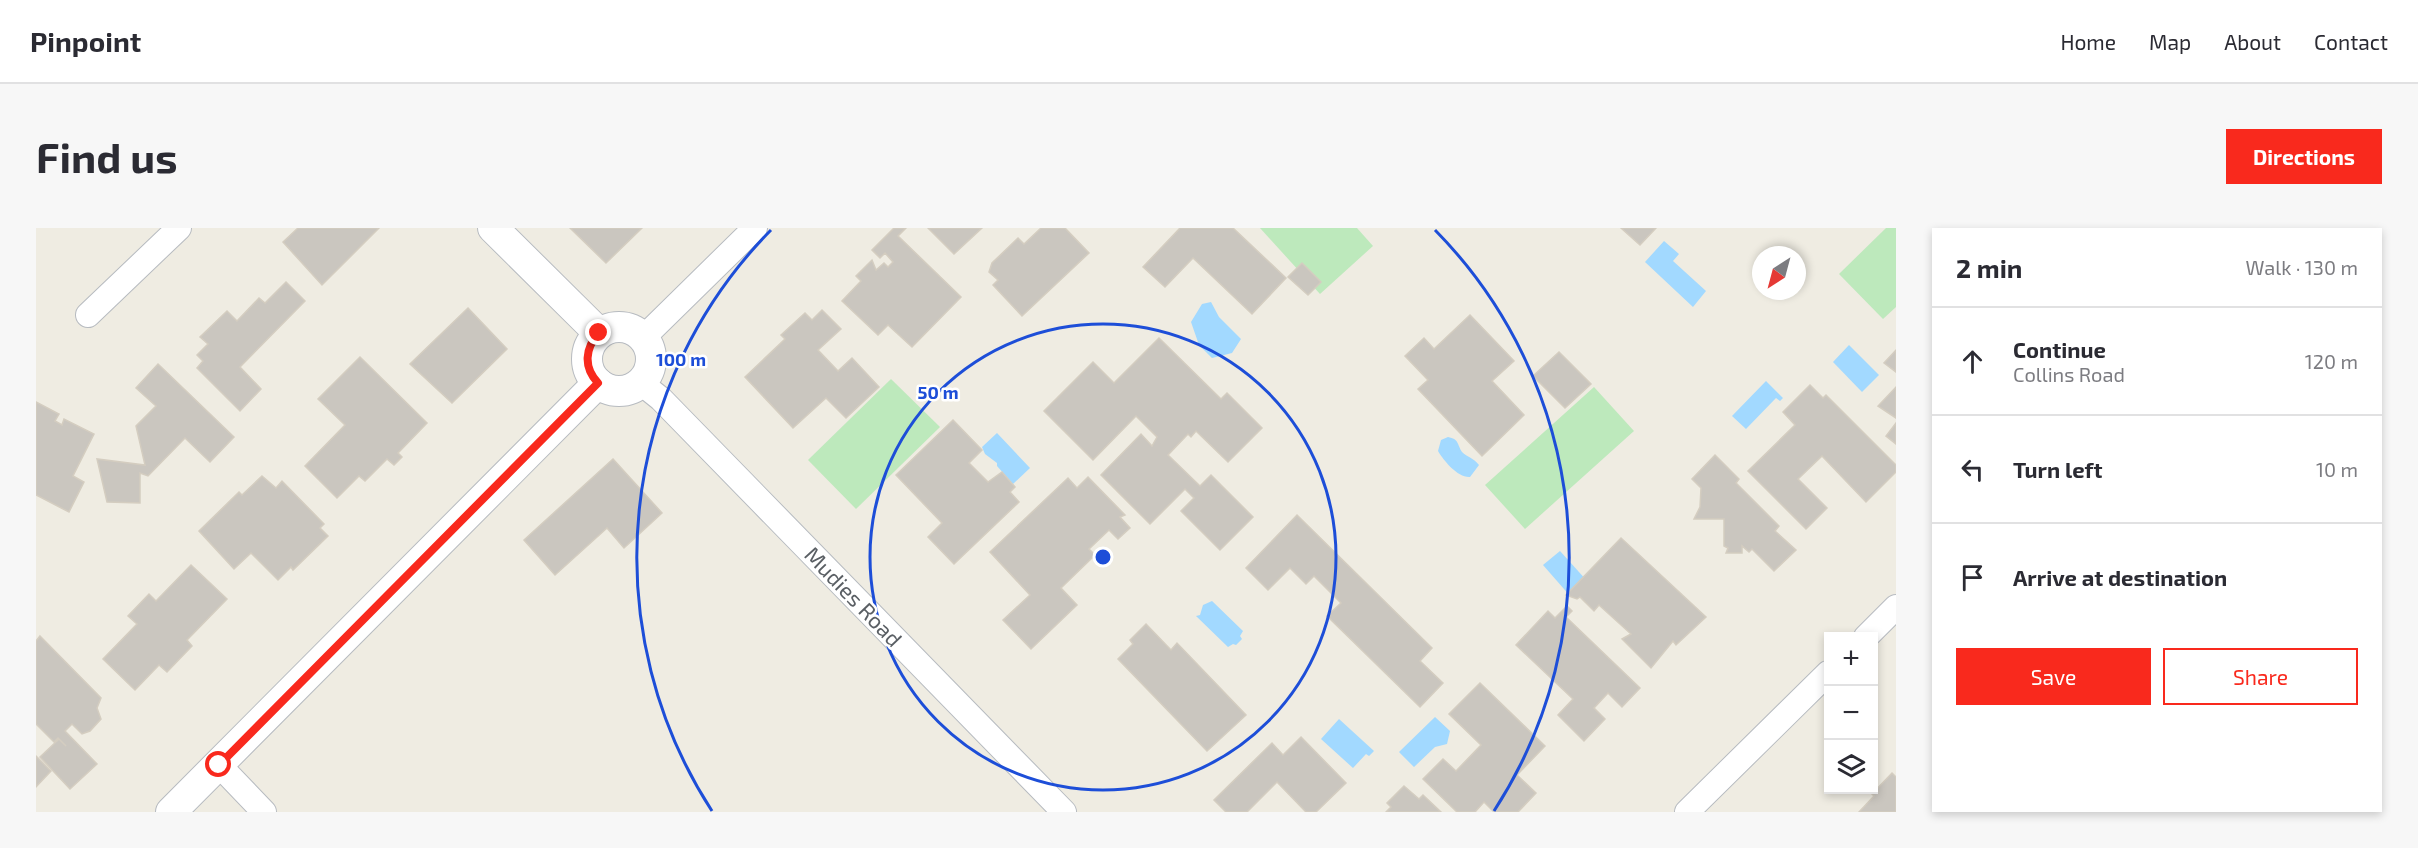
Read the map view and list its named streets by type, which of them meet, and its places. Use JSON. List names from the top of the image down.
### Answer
{
  "streets": {
    "street": ["Mudies Road"]
  },
  "north": "bottom left",
  "page": {
    "header": "Pinpoint",
    "nav": [
      "Home",
      "Map",
      "About",
      "Contact"
    ],
    "buttons": [
      "Directions",
      ["Save", "Share"]
    ],
    "title": "Find us",
    "heading": ["2 min", "Walk · 130 m"],
    "list": [
      ["Continue", "Collins Road", "120 m"],
      ["Turn left", "10 m"],
      "Arrive at destination"
    ],
    "map_buttons": ["+", "−"]
  },
  "rings": ["100 m", "50 m"]
}
